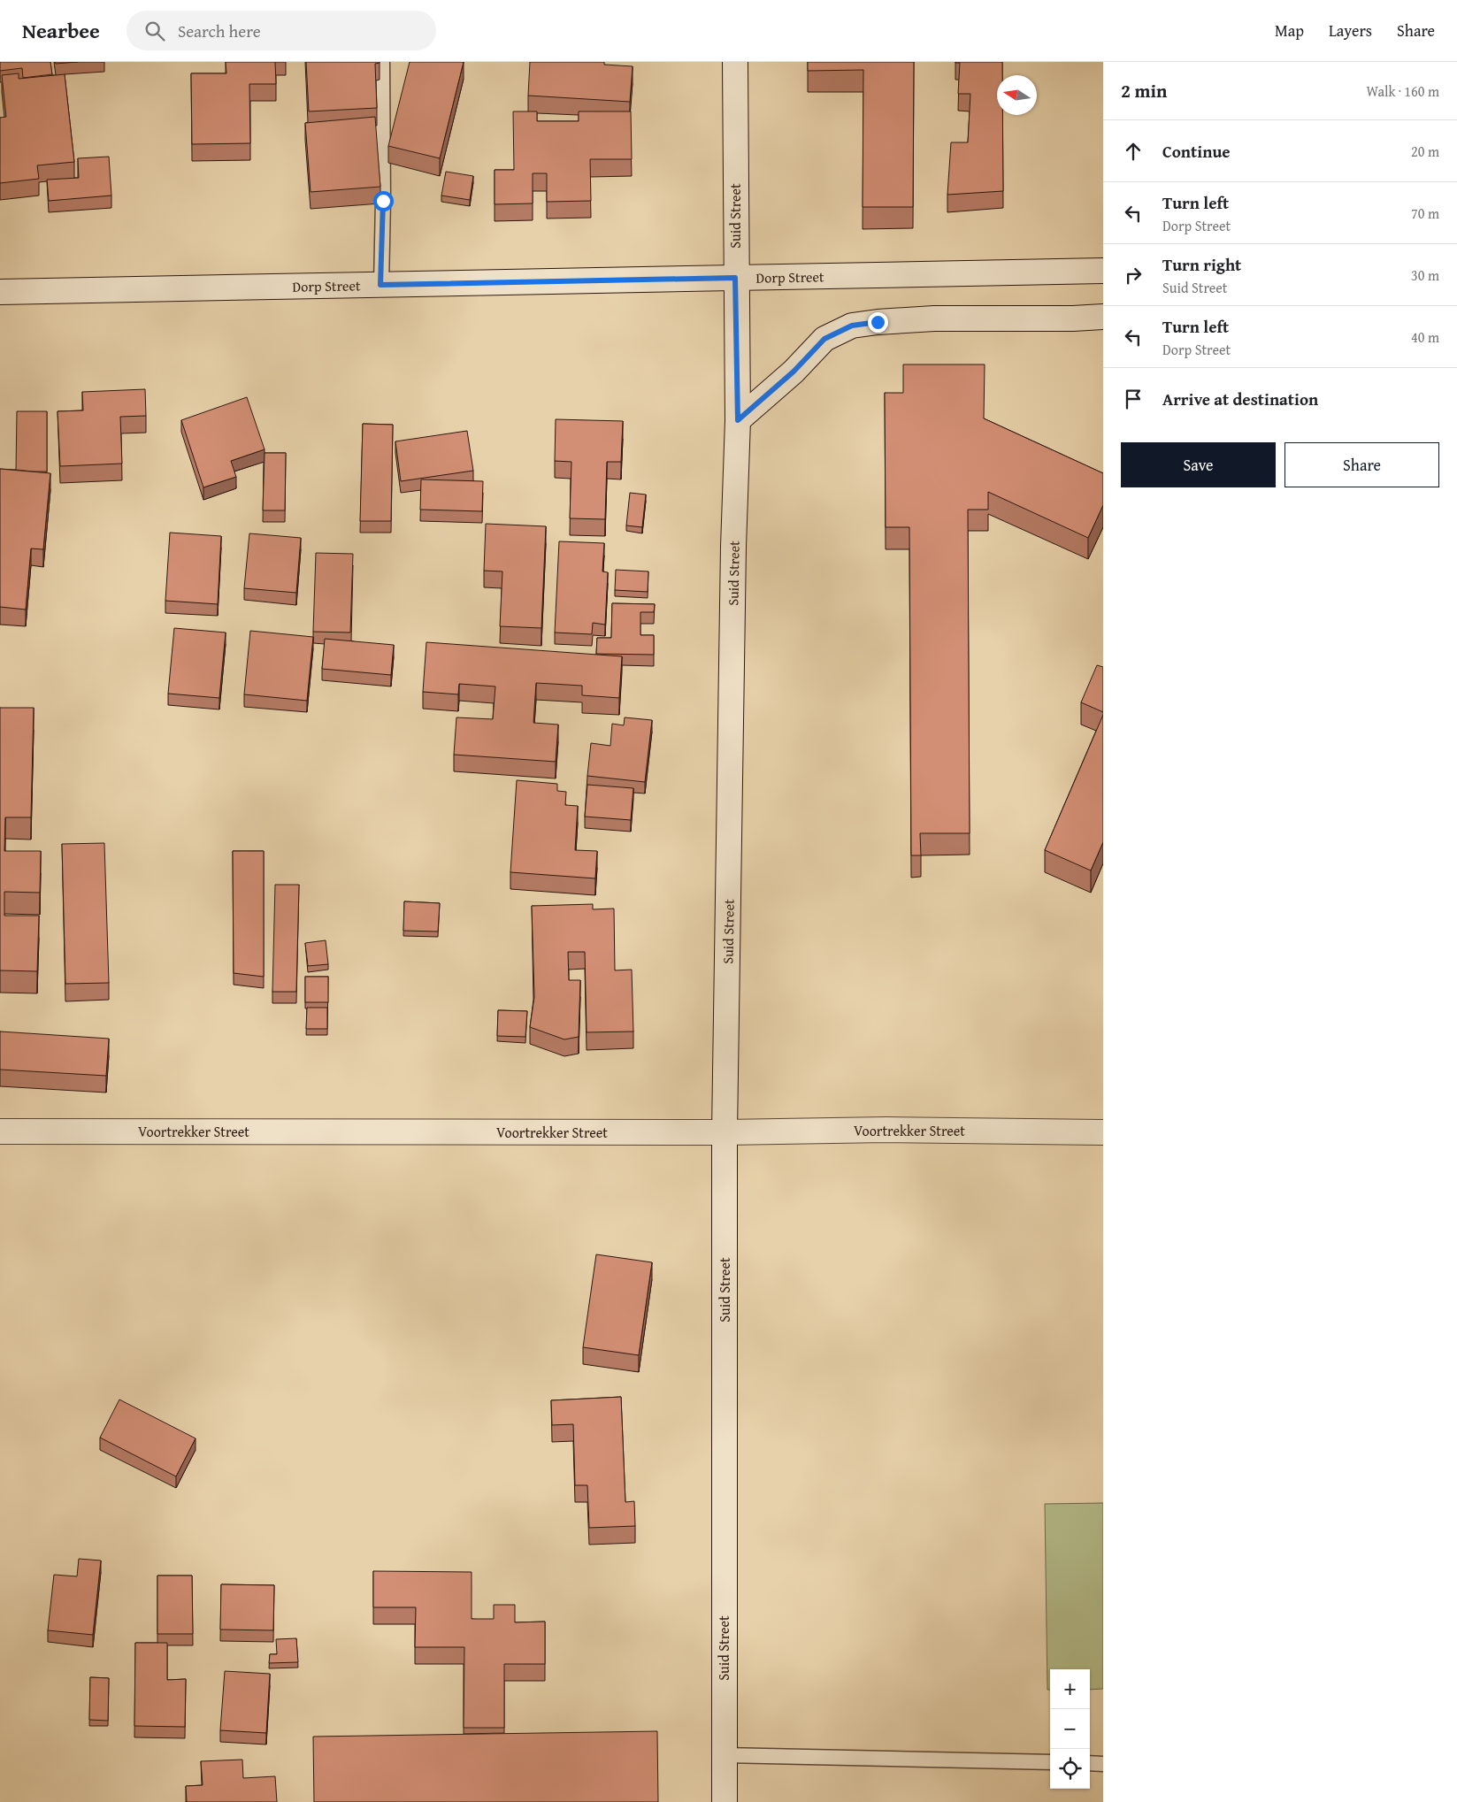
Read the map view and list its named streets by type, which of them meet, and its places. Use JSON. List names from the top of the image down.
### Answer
{
  "streets": {
    "street": ["Suid Street", "Dorp Street", "Voortrekker Street"]
  },
  "crossings": [
    ["Suid Street", "Dorp Street"],
    ["Suid Street", "Voortrekker Street"]
  ],
  "north": "left",
  "page": {
    "header": "Nearbee",
    "search": "Search here",
    "nav": ["Map", "Layers", "Share"],
    "heading": ["2 min", "Walk · 160 m"],
    "list": [
      ["Continue", "20 m"],
      ["Turn left", "Dorp Street", "70 m"],
      ["Turn right", "Suid Street", "30 m"],
      ["Turn left", "Dorp Street", "40 m"],
      "Arrive at destination"
    ],
    "buttons": ["Save", "Share"],
    "map_buttons": ["+", "−"]
  }
}
